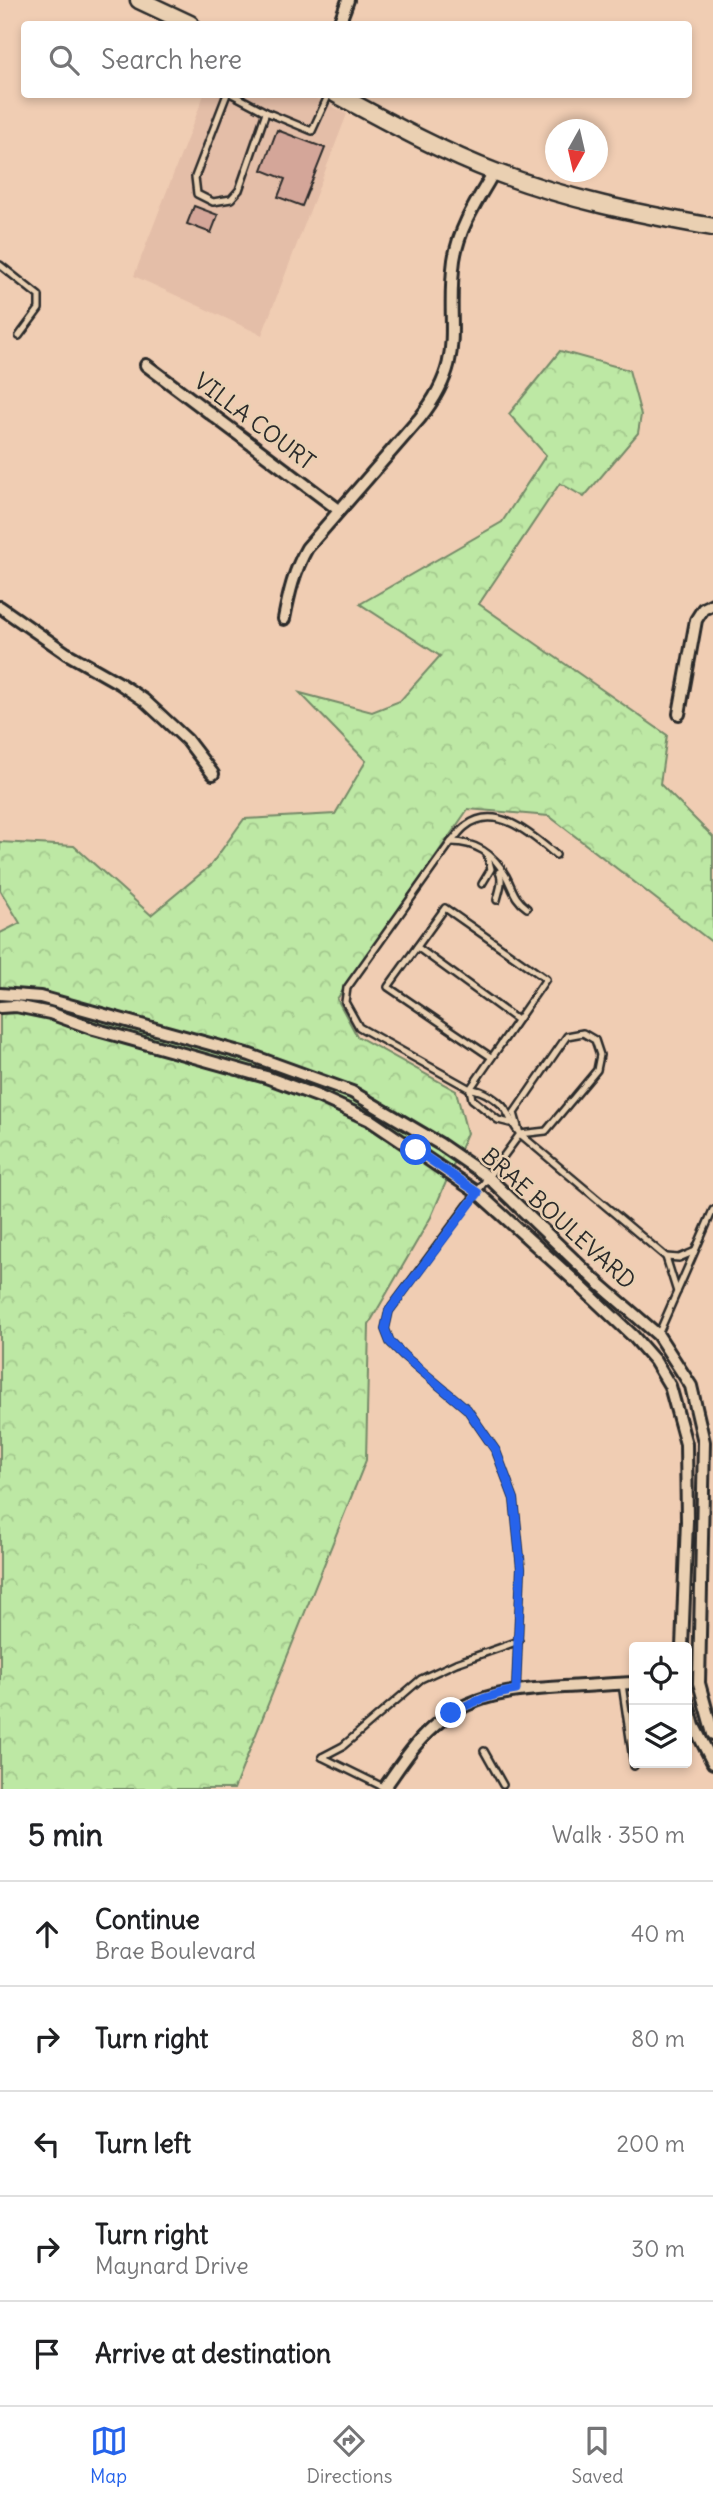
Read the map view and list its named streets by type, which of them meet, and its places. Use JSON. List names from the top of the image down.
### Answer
{
  "streets": {
    "street": ["VILLA COURT", "BRAE BOULEVARD"]
  },
  "north": "bottom",
  "page": {
    "search": "Search here",
    "heading": ["5 min", "Walk · 350 m"],
    "list": [
      ["Continue", "Brae Boulevard", "40 m"],
      ["Turn right", "80 m"],
      ["Turn left", "200 m"],
      ["Turn right", "Maynard Drive", "30 m"],
      "Arrive at destination"
    ],
    "nav": ["Map", "Directions", "Saved"]
  }
}
